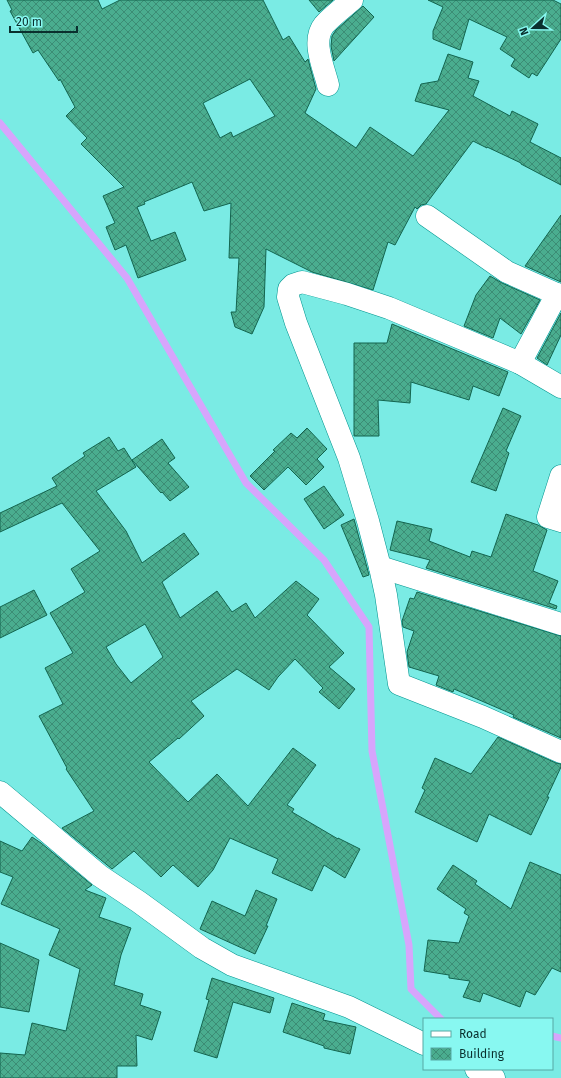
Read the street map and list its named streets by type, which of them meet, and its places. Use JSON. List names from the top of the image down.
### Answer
{
  "legend": ["Road", "Building"],
  "scale_bar": "20 m",
  "north": "left"
}
